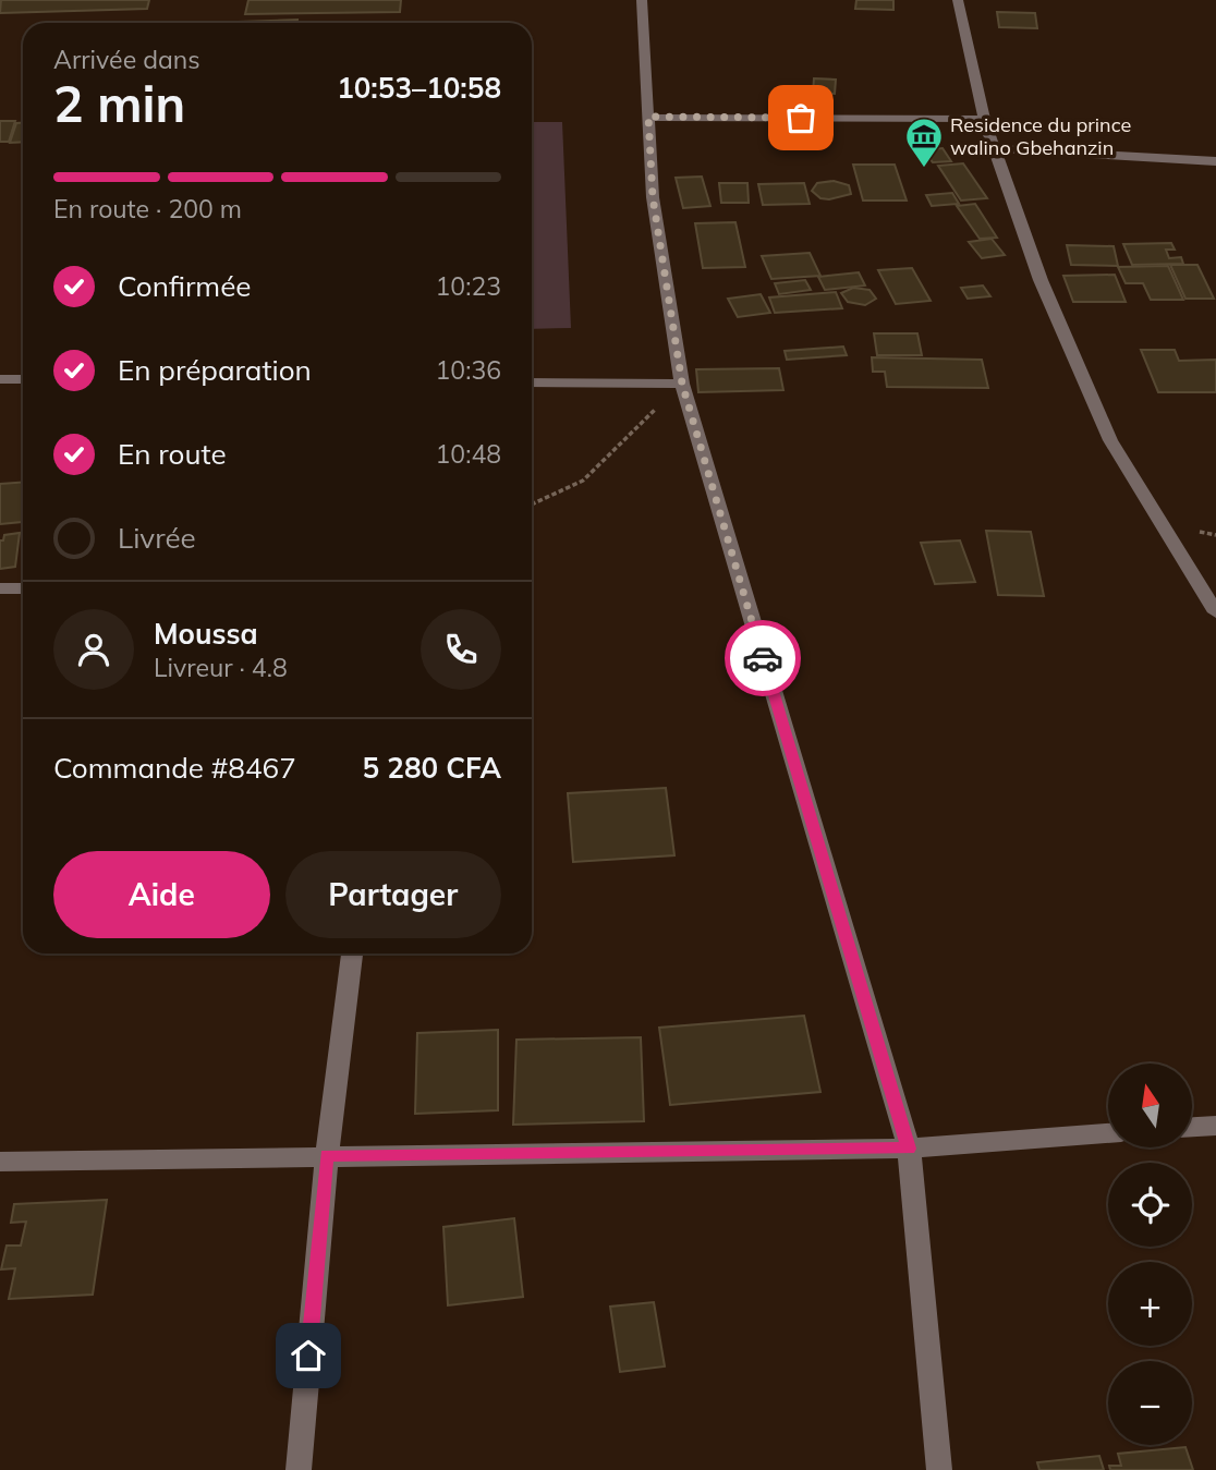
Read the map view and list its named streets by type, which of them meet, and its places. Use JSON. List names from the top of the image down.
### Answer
{
  "places": {
    "museum": ["Residence du prince walino Gbehanzin"]
  },
  "north": "top",
  "page": {
    "heading": ["2 min", "Arrivée dans", "10:53–10:58"],
    "panel": [
      "Moussa",
      "Livreur · 4.8",
      "Commande #8467",
      "5 280 CFA"
    ],
    "bar": "En route · 200 m",
    "list": [
      ["Confirmée", "10:23"],
      ["En préparation", "10:36"],
      ["En route", "10:48"],
      "Livrée"
    ],
    "buttons": ["Aide", "Partager"],
    "map_buttons": ["+", "−"]
  }
}
